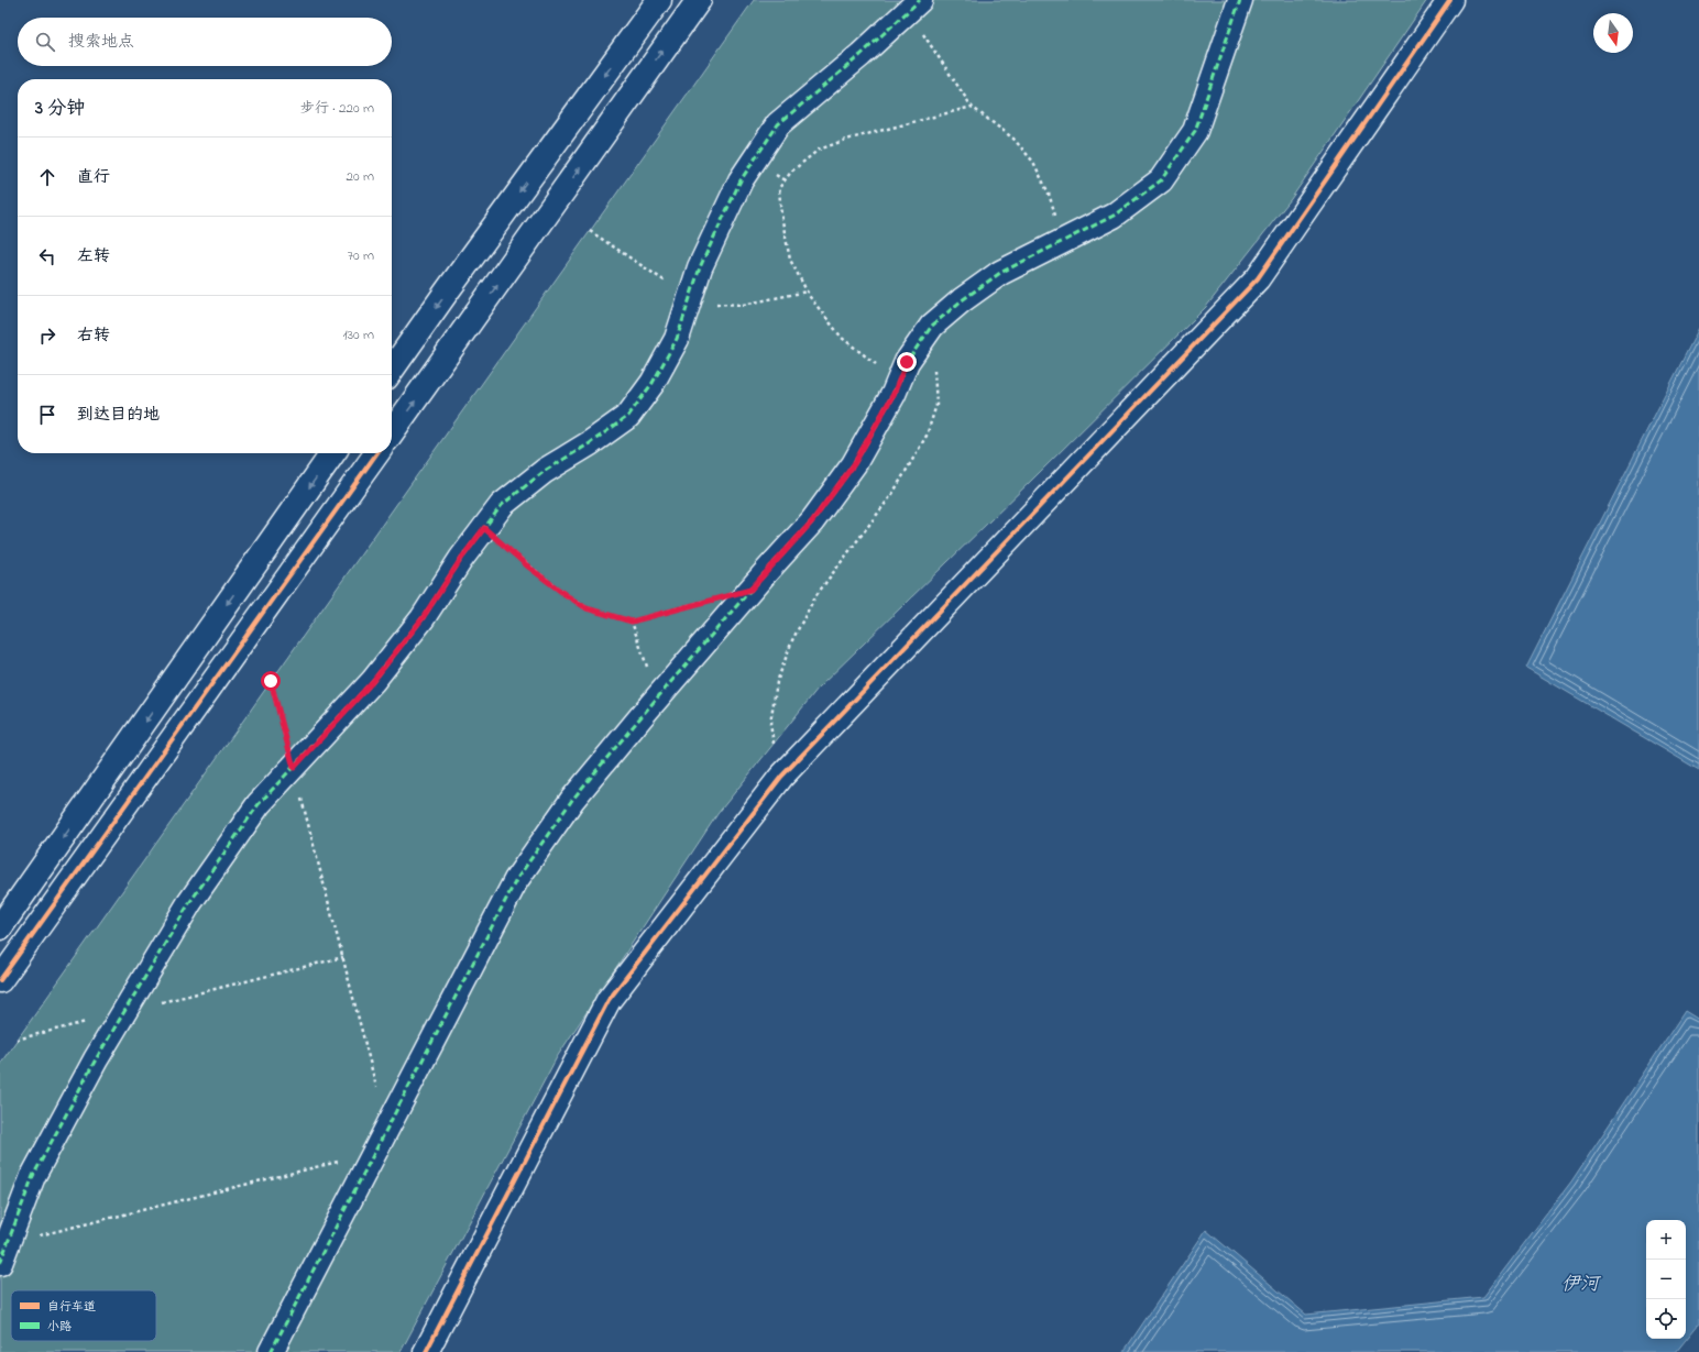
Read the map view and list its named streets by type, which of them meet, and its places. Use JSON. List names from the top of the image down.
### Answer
{
  "water": ["伊河"],
  "legend": ["自行车道", "小路"],
  "north": "bottom",
  "page": {
    "search": "搜索地点",
    "heading": ["3 分钟", "步行 · 220 m"],
    "list": [
      ["直行", "20 m"],
      ["左转", "70 m"],
      ["右转", "130 m"],
      "到达目的地"
    ],
    "map_buttons": ["+", "−"]
  }
}
